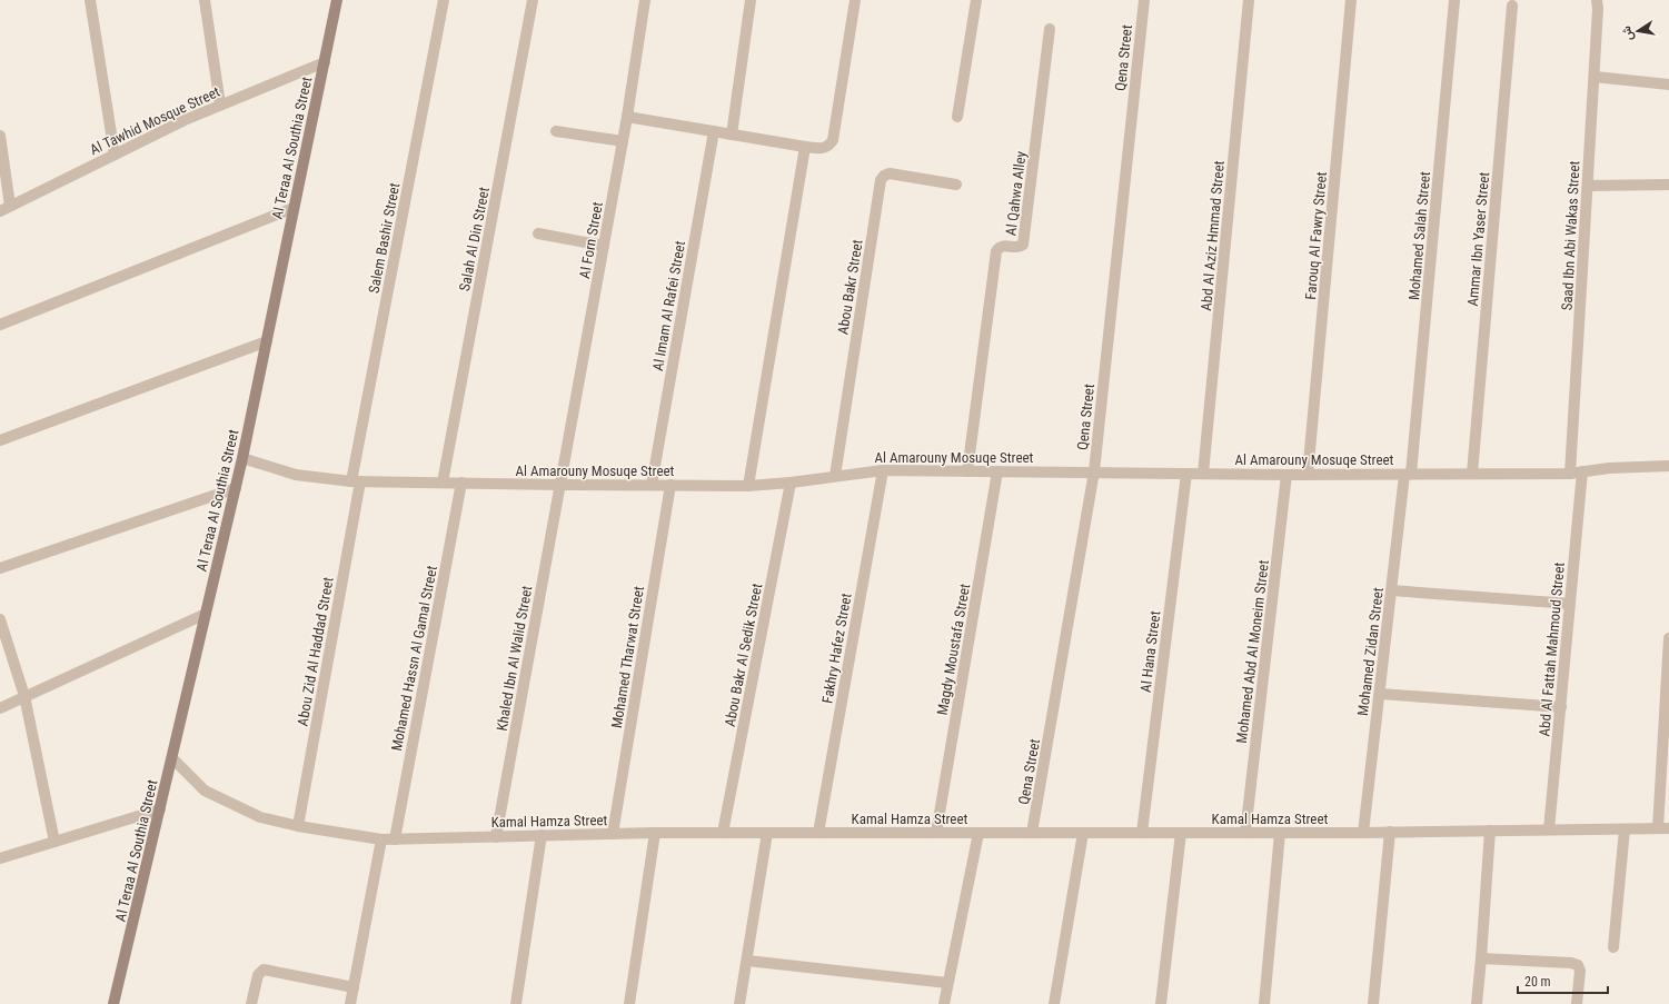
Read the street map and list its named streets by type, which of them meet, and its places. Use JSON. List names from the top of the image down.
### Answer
{
  "streets": {
    "street": [
      "Qena Street",
      "Al Tawhid Mosque Street",
      "Al Teraa Al Southia Street",
      "Al Qahwa Alley",
      "Abd Al Aziz Hmmad Street",
      "Farouq Al Fawry Street",
      "Mohamed Salah Street",
      "Saad Ibn Abi Wakas Street",
      "Salem Bashir Street",
      "Salah Al Din Street",
      "Ammar Ibn Yaser Street",
      "Al Forn Street",
      "Abou Bakr Street",
      "Al Imam Al Rafei Street",
      "Al Amarouny Mosuqe Street",
      "Fakhry Hafez Street",
      "Magdy Moustafa Street",
      "Abd Al Fattah Mahmoud Street",
      "Abou Zid Al Haddad Street",
      "Al Hana Street",
      "Mohamed Abd Al Moneim Street",
      "Mohamed Zidan Street",
      "Abou Bakr Al Sedik Street",
      "Mohamed Tharwat Street",
      "Mohamed Hassn Al Gamal Street",
      "Khaled Ibn Al Walid Street",
      "Kamal Hamza Street"
    ]
  },
  "crossings": [
    ["Qena Street", "Al Amarouny Mosuqe Street"],
    ["Qena Street", "Kamal Hamza Street"],
    ["Al Tawhid Mosque Street", "Al Teraa Al Southia Street"],
    ["Al Teraa Al Southia Street", "Al Amarouny Mosuqe Street"],
    ["Al Teraa Al Southia Street", "Kamal Hamza Street"],
    ["Al Qahwa Alley", "Al Amarouny Mosuqe Street"],
    ["Abd Al Aziz Hmmad Street", "Al Amarouny Mosuqe Street"],
    ["Farouq Al Fawry Street", "Al Amarouny Mosuqe Street"],
    ["Mohamed Salah Street", "Al Amarouny Mosuqe Street"],
    ["Mohamed Salah Street", "Mohamed Zidan Street"],
    ["Saad Ibn Abi Wakas Street", "Al Amarouny Mosuqe Street"],
    ["Salem Bashir Street", "Al Amarouny Mosuqe Street"],
    ["Salem Bashir Street", "Abou Zid Al Haddad Street"],
    ["Salah Al Din Street", "Al Amarouny Mosuqe Street"],
    ["Ammar Ibn Yaser Street", "Al Amarouny Mosuqe Street"],
    ["Al Forn Street", "Al Amarouny Mosuqe Street"],
    ["Al Forn Street", "Khaled Ibn Al Walid Street"],
    ["Abou Bakr Street", "Al Amarouny Mosuqe Street"],
    ["Al Imam Al Rafei Street", "Al Amarouny Mosuqe Street"],
    ["Al Amarouny Mosuqe Street", "Fakhry Hafez Street"],
    ["Al Amarouny Mosuqe Street", "Magdy Moustafa Street"],
    ["Al Amarouny Mosuqe Street", "Abd Al Fattah Mahmoud Street"],
    ["Al Amarouny Mosuqe Street", "Abou Zid Al Haddad Street"],
    ["Al Amarouny Mosuqe Street", "Al Hana Street"],
    ["Al Amarouny Mosuqe Street", "Mohamed Abd Al Moneim Street"],
    ["Al Amarouny Mosuqe Street", "Mohamed Zidan Street"],
    ["Al Amarouny Mosuqe Street", "Abou Bakr Al Sedik Street"],
    ["Al Amarouny Mosuqe Street", "Mohamed Tharwat Street"],
    ["Al Amarouny Mosuqe Street", "Mohamed Hassn Al Gamal Street"],
    ["Al Amarouny Mosuqe Street", "Khaled Ibn Al Walid Street"],
    ["Fakhry Hafez Street", "Kamal Hamza Street"],
    ["Magdy Moustafa Street", "Kamal Hamza Street"],
    ["Abd Al Fattah Mahmoud Street", "Kamal Hamza Street"],
    ["Abou Zid Al Haddad Street", "Kamal Hamza Street"],
    ["Al Hana Street", "Kamal Hamza Street"],
    ["Mohamed Abd Al Moneim Street", "Kamal Hamza Street"],
    ["Mohamed Zidan Street", "Kamal Hamza Street"],
    ["Abou Bakr Al Sedik Street", "Kamal Hamza Street"],
    ["Mohamed Tharwat Street", "Kamal Hamza Street"],
    ["Mohamed Hassn Al Gamal Street", "Kamal Hamza Street"],
    ["Khaled Ibn Al Walid Street", "Kamal Hamza Street"]
  ],
  "scale_bar": "20 m",
  "north": "left"
}
